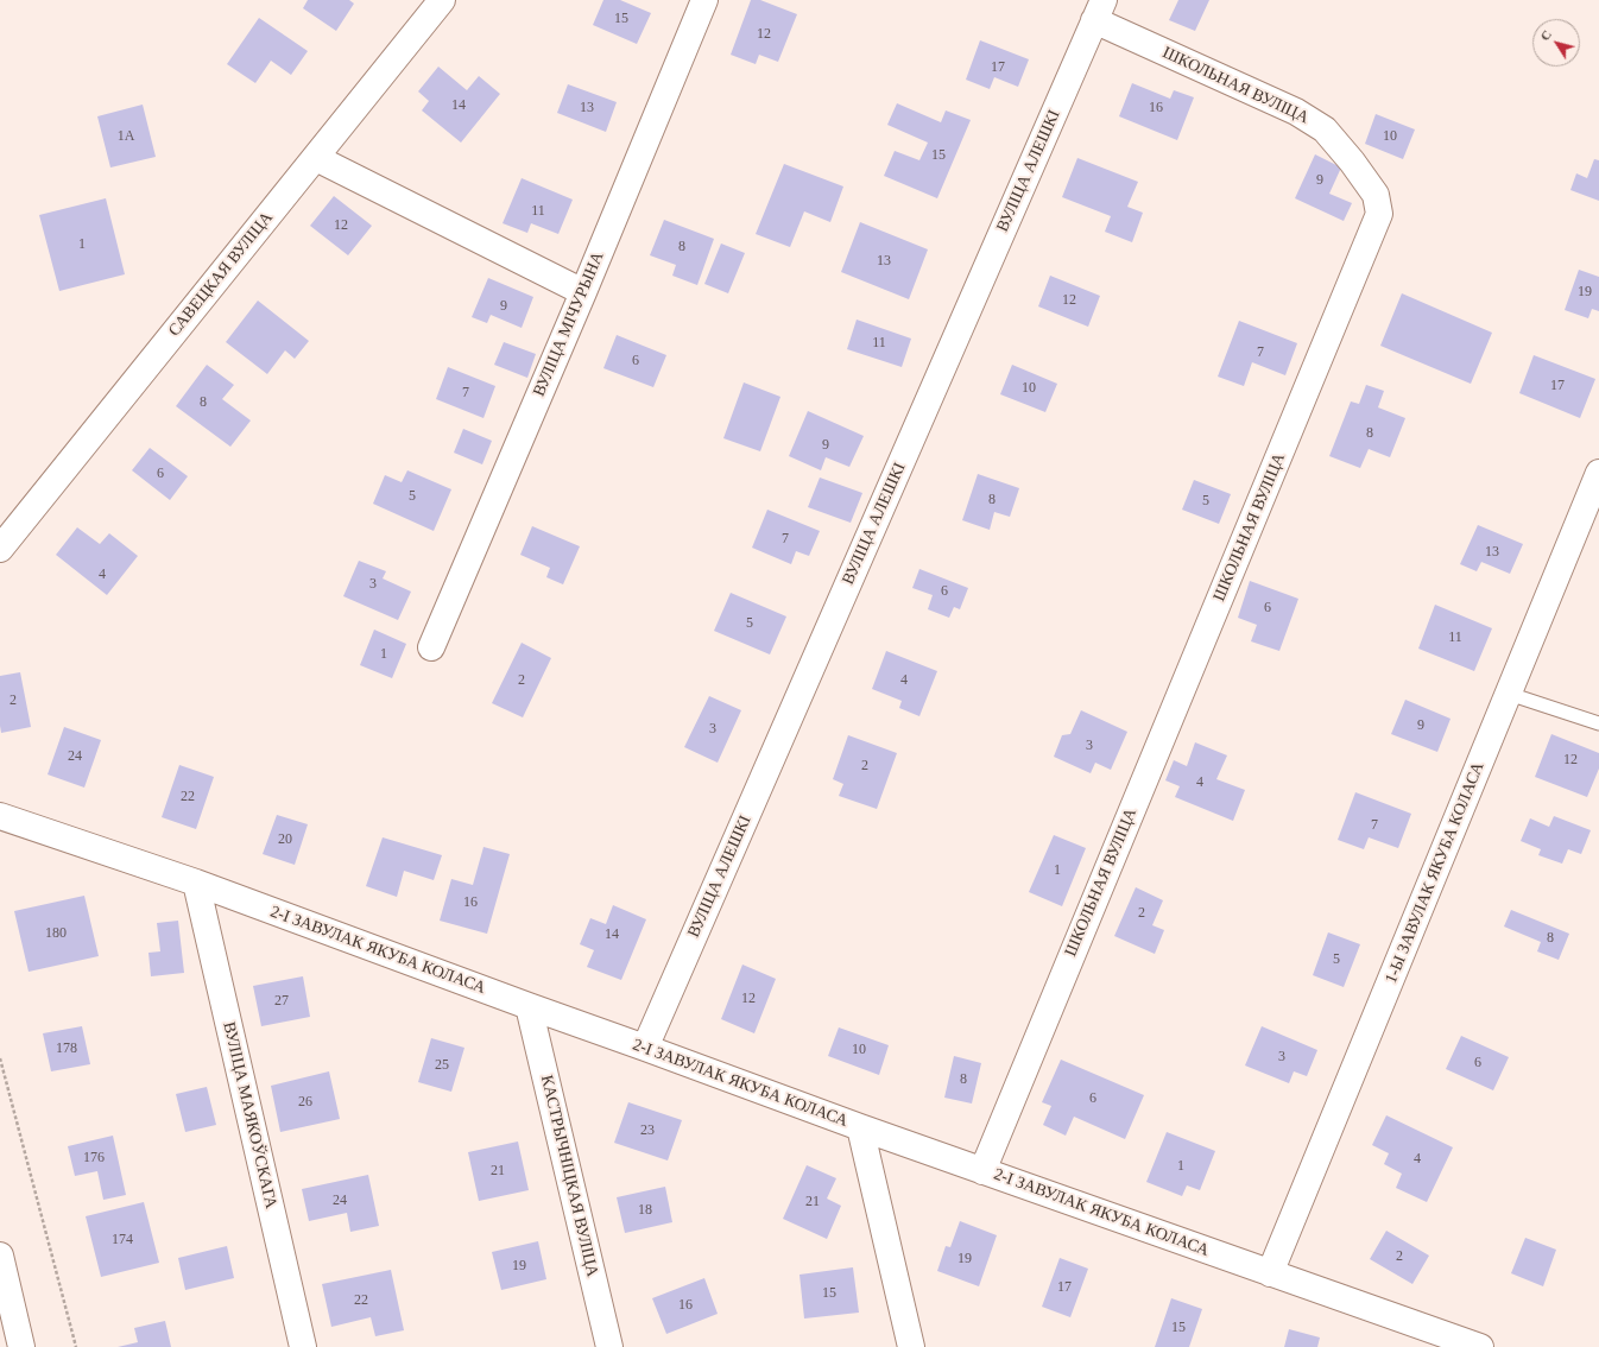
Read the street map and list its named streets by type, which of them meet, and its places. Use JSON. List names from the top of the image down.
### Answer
{
  "streets": {
    "street": [
      "ШКОЛЬНАЯ ВУЛІЦА",
      "ВУЛІЦА АЛЕШКІ",
      "САВЕЦКАЯ ВУЛІЦА",
      "ВУЛІЦА МІЧУРЫНА",
      "1-Ы ЗАВУЛАК ЯКУБА КОЛАСА",
      "2-І ЗАВУЛАК ЯКУБА КОЛАСА",
      "ВУЛІЦА МАЯКОЎСКАГА",
      "КАСТРЫЧНІЦКАЯ ВУЛІЦА"
    ]
  },
  "crossings": [
    ["ШКОЛЬНАЯ ВУЛІЦА", "ВУЛІЦА АЛЕШКІ"],
    ["ШКОЛЬНАЯ ВУЛІЦА", "2-І ЗАВУЛАК ЯКУБА КОЛАСА"],
    ["ВУЛІЦА АЛЕШКІ", "2-І ЗАВУЛАК ЯКУБА КОЛАСА"],
    ["1-Ы ЗАВУЛАК ЯКУБА КОЛАСА", "2-І ЗАВУЛАК ЯКУБА КОЛАСА"],
    ["2-І ЗАВУЛАК ЯКУБА КОЛАСА", "ВУЛІЦА МАЯКОЎСКАГА"],
    ["2-І ЗАВУЛАК ЯКУБА КОЛАСА", "КАСТРЫЧНІЦКАЯ ВУЛІЦА"]
  ],
  "house_numbers": [
    "15",
    "12",
    "17",
    "14",
    "13",
    "16",
    "1А",
    "10",
    "15",
    "9",
    "11",
    "12",
    "1",
    "8",
    "13",
    "19",
    "12",
    "9",
    "11",
    "7",
    "6",
    "17",
    "10",
    "7",
    "8",
    "8",
    "9",
    "6",
    "5",
    "8",
    "5",
    "7",
    "13",
    "4",
    "3",
    "6",
    "6",
    "5",
    "11",
    "1",
    "2",
    "4",
    "2",
    "9",
    "3",
    "3",
    "24",
    "12",
    "2",
    "4",
    "22",
    "7",
    "20",
    "1",
    "16",
    "2",
    "180",
    "14",
    "8",
    "5",
    "12",
    "27",
    "178",
    "10",
    "3",
    "6",
    "25",
    "8",
    "6",
    "26",
    "23",
    "176",
    "4",
    "1",
    "21",
    "24",
    "21",
    "18",
    "174",
    "2",
    "19",
    "19",
    "17",
    "15",
    "22",
    "16",
    "15"
  ],
  "north": "top left"
}
